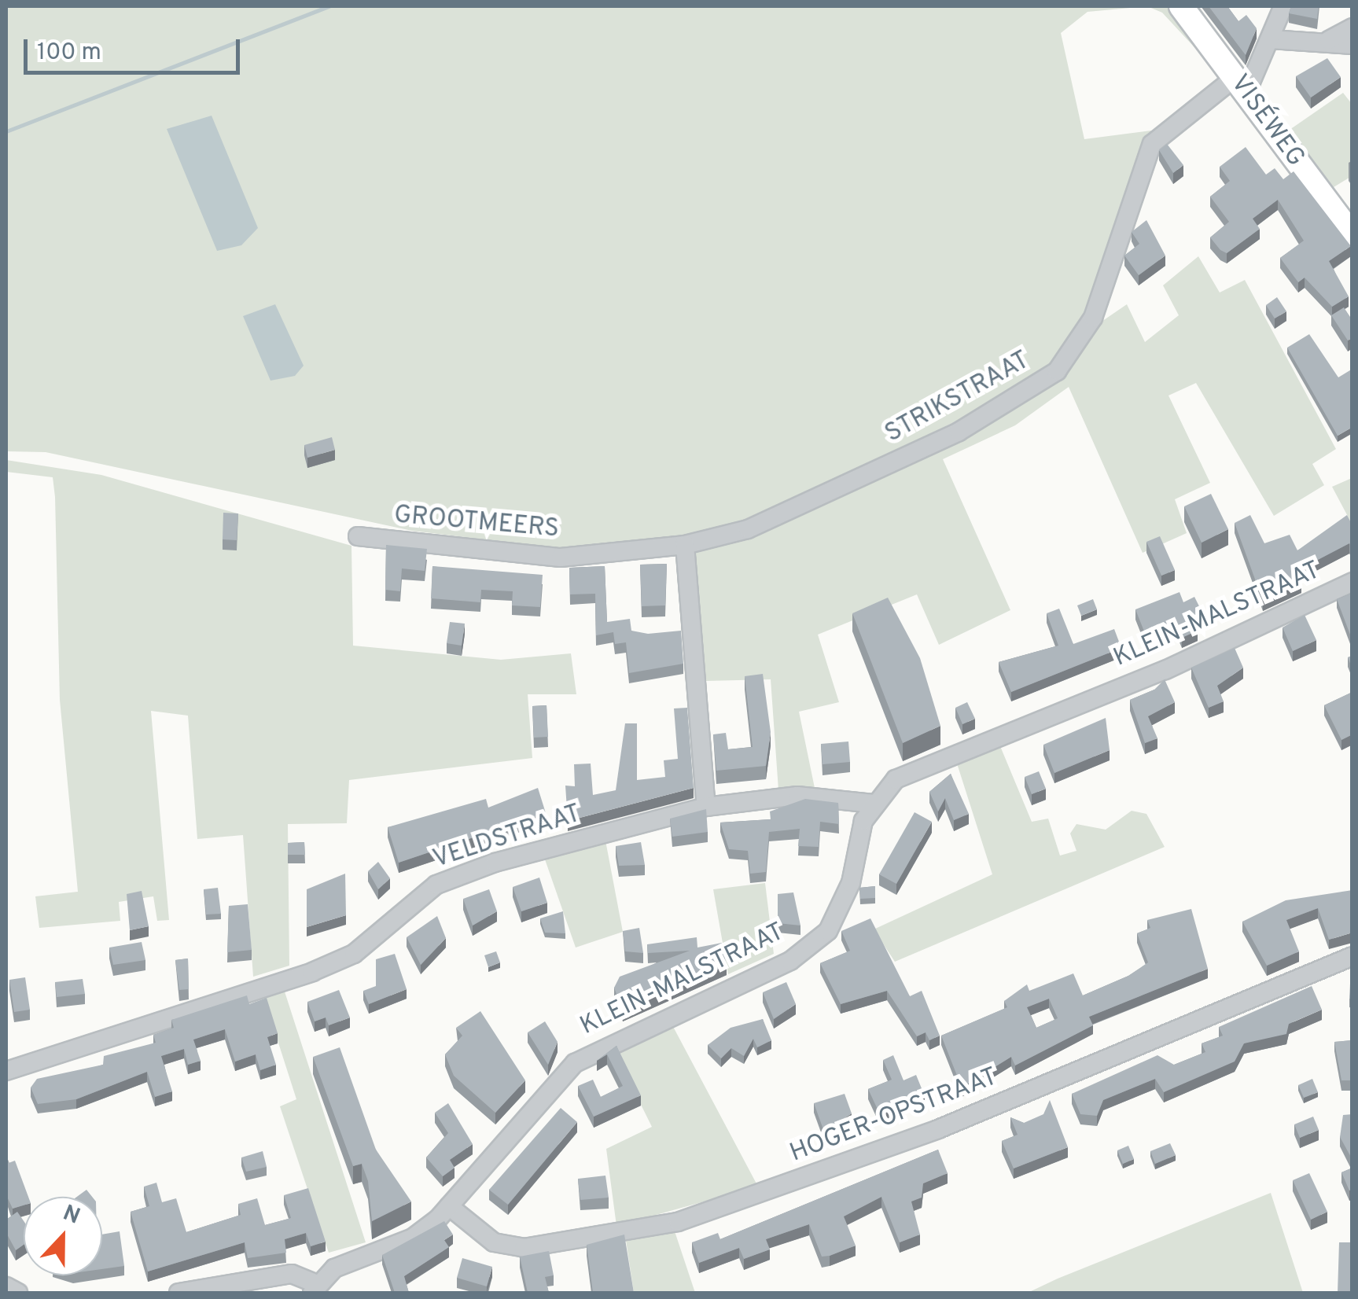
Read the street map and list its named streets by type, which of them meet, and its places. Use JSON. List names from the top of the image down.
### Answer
{
  "streets": {
    "main road": ["VISÉWEG"],
    "street": [
      "STRIKSTRAAT",
      "GROOTMEERS",
      "KLEIN-MALSTRAAT",
      "VELDSTRAAT",
      "HOGER-OPSTRAAT"
    ]
  },
  "crossings": [
    ["VISÉWEG", "STRIKSTRAAT"],
    ["STRIKSTRAAT", "GROOTMEERS"],
    ["KLEIN-MALSTRAAT", "VELDSTRAAT"],
    ["KLEIN-MALSTRAAT", "HOGER-OPSTRAAT"]
  ],
  "scale_bar": "100 m",
  "north": "top"
}
